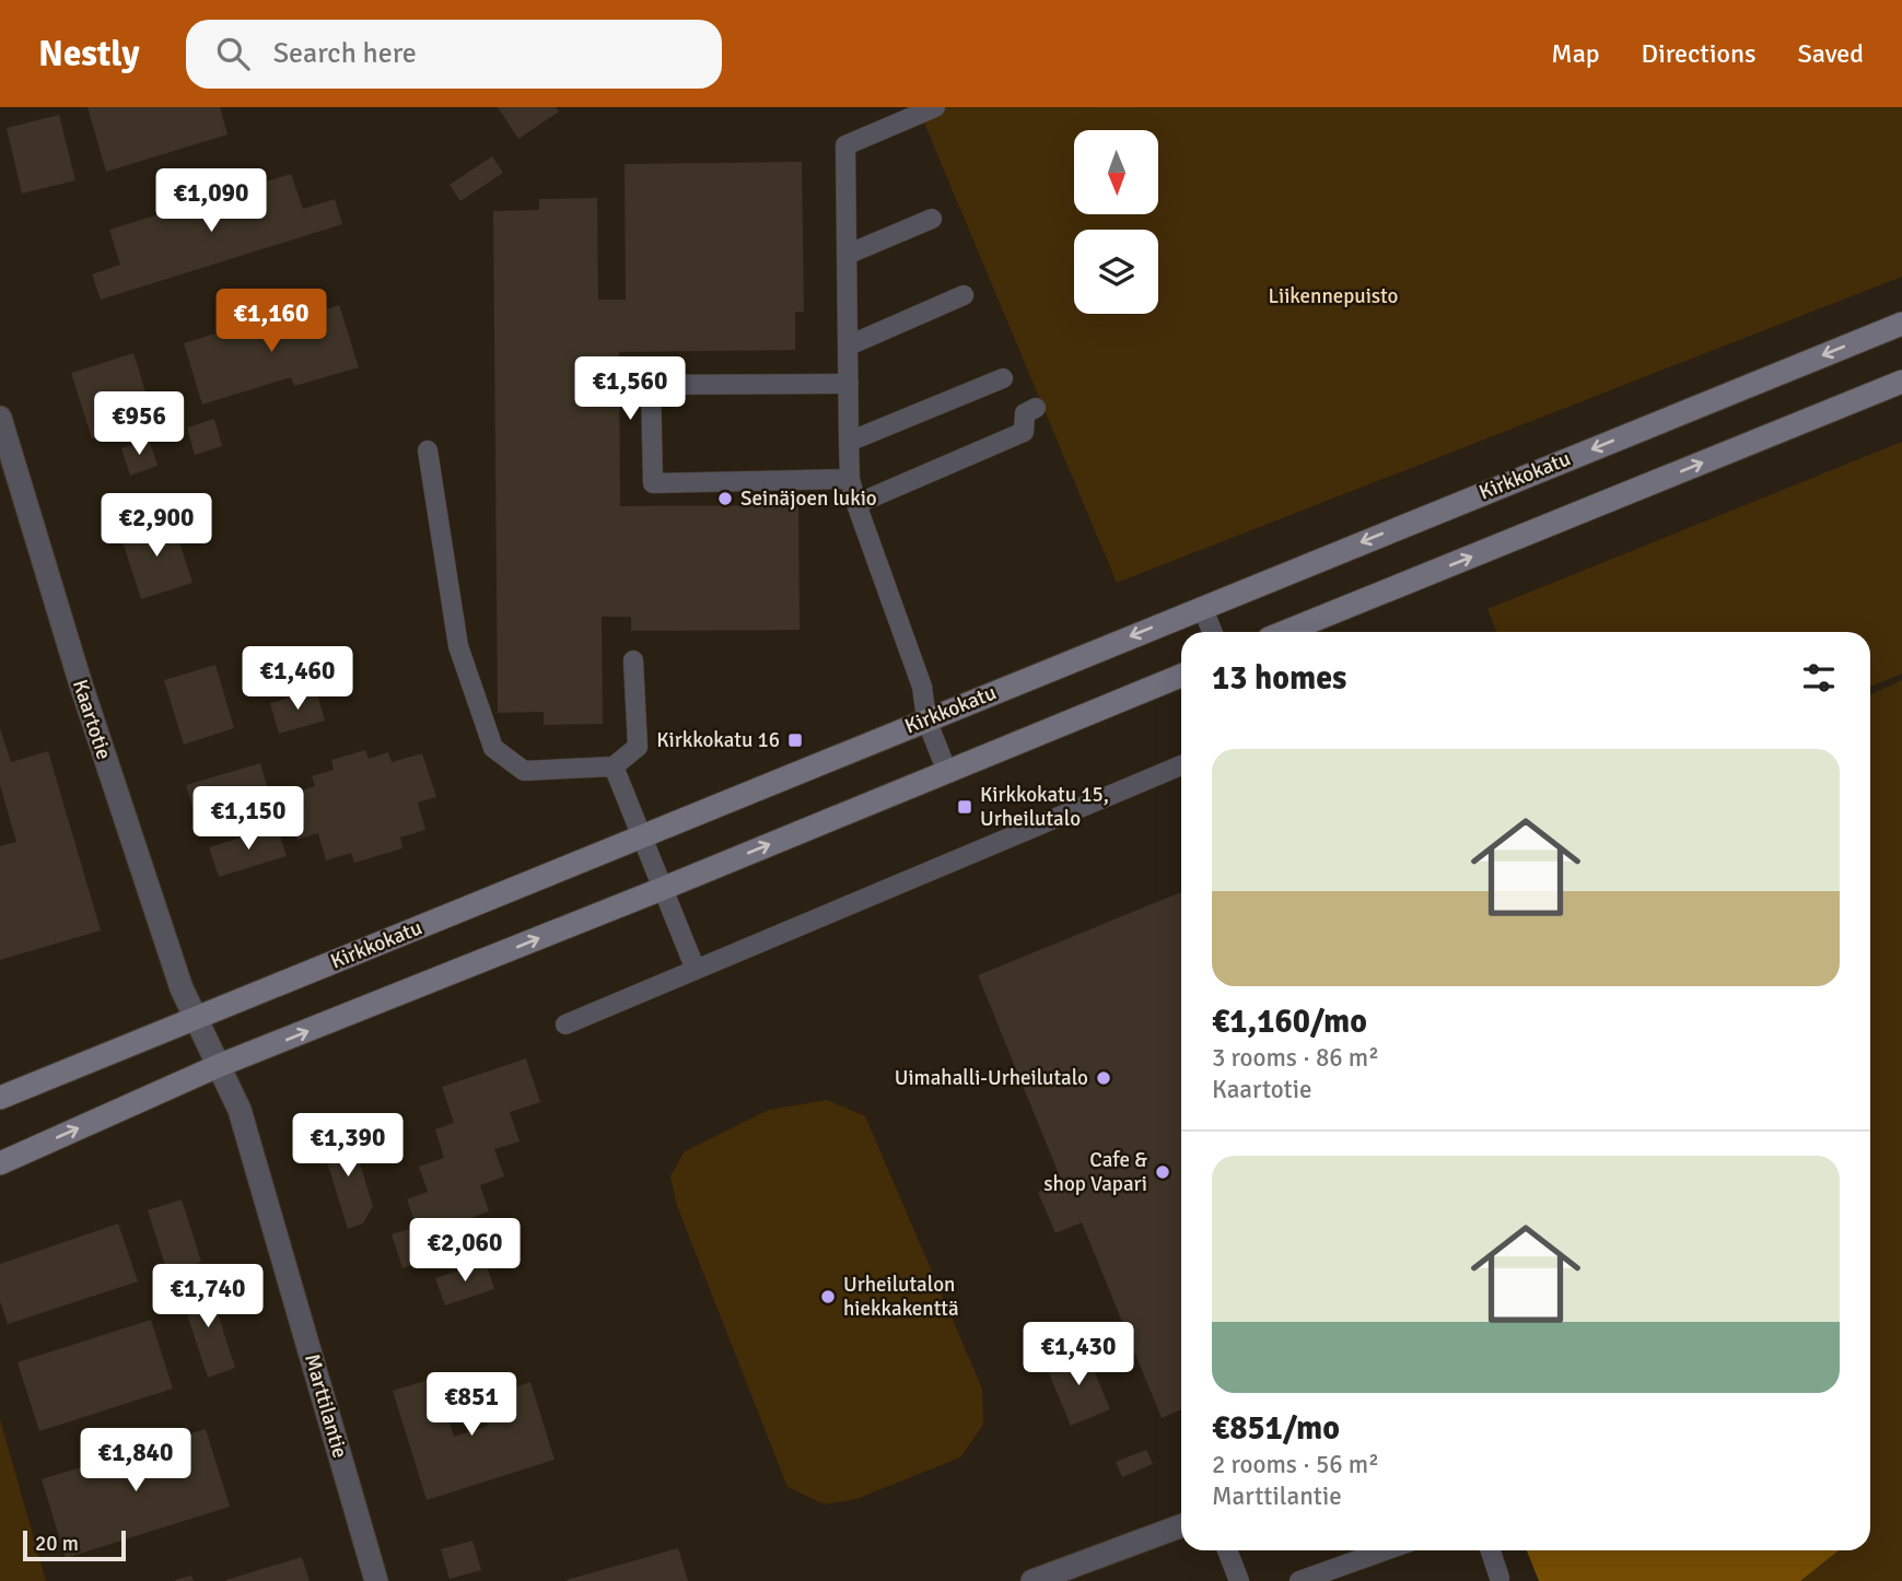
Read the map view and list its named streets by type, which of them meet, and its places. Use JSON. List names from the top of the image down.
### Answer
{
  "streets": {
    "main road": ["Kirkkokatu"],
    "street": ["Kaartotie", "Marttilantie"]
  },
  "crossings": [
    ["Kirkkokatu", "Kaartotie"],
    ["Kirkkokatu", "Marttilantie"],
    ["Kaartotie", "Marttilantie"]
  ],
  "parks": ["Liikennepuisto"],
  "places": {
    "other": [
      "Seinäjoen lukio",
      "Uimahalli-Urheilutalo",
      "Cafe & shop Vapari",
      "Urheilutalon hiekkakenttä"
    ],
    "transit": ["Kirkkokatu 16", "Kirkkokatu 15, Urheilutalo"]
  },
  "scale_bar": "20 m",
  "north": "bottom",
  "page": {
    "header": "Nestly",
    "search": "Search here",
    "nav": ["Map", "Directions", "Saved"],
    "price": [
      "€1,090",
      "€1,160",
      "€1,560",
      "€956",
      "€2,900",
      "€1,460",
      "€1,150",
      "€1,390",
      "€2,060",
      "€1,740",
      "€1,430",
      "€851",
      "€1,840"
    ],
    "heading": "13 homes",
    "list": [
      {
        "name": "€1,160/mo",
        "note": "3 rooms · 86 m² · Kaartotie"
      },
      {
        "name": "€851/mo",
        "note": "2 rooms · 56 m² · Marttilantie"
      }
    ],
    "scale": "20 m"
  }
}
